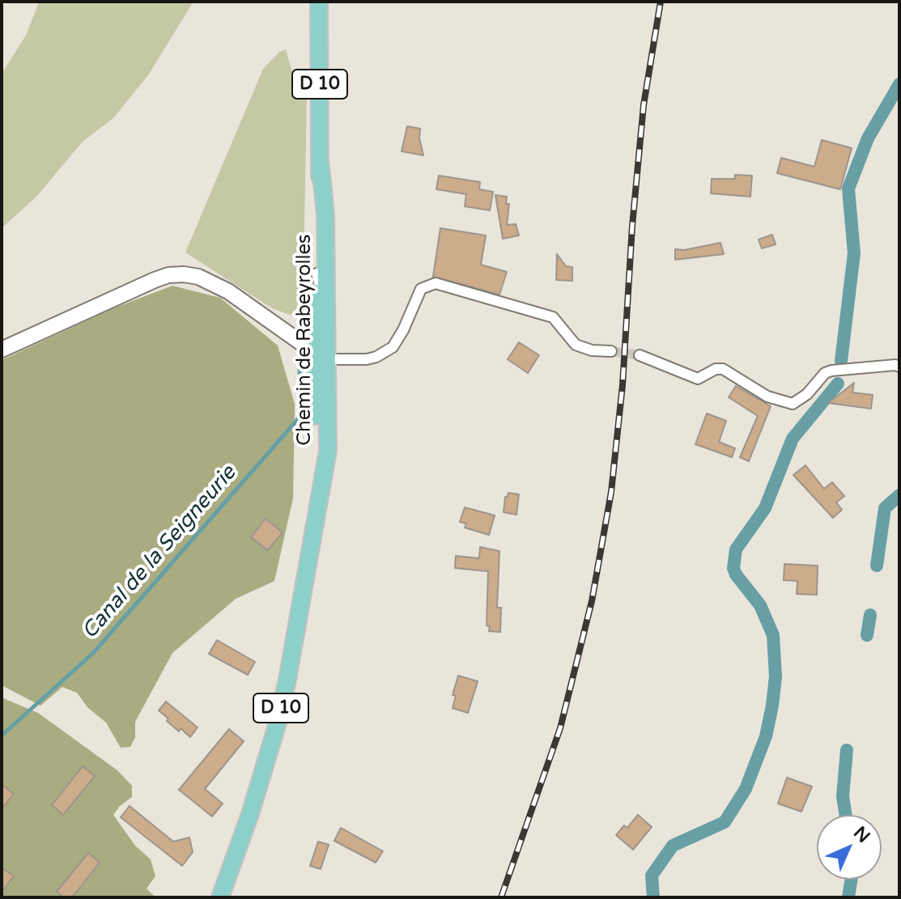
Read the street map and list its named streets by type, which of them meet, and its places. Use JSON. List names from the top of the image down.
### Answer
{
  "streets": {
    "main road": ["D 10", "Chemin de Rabeyrolles"]
  },
  "water": ["Canal de la Seigneurie"],
  "north": "top right"
}
